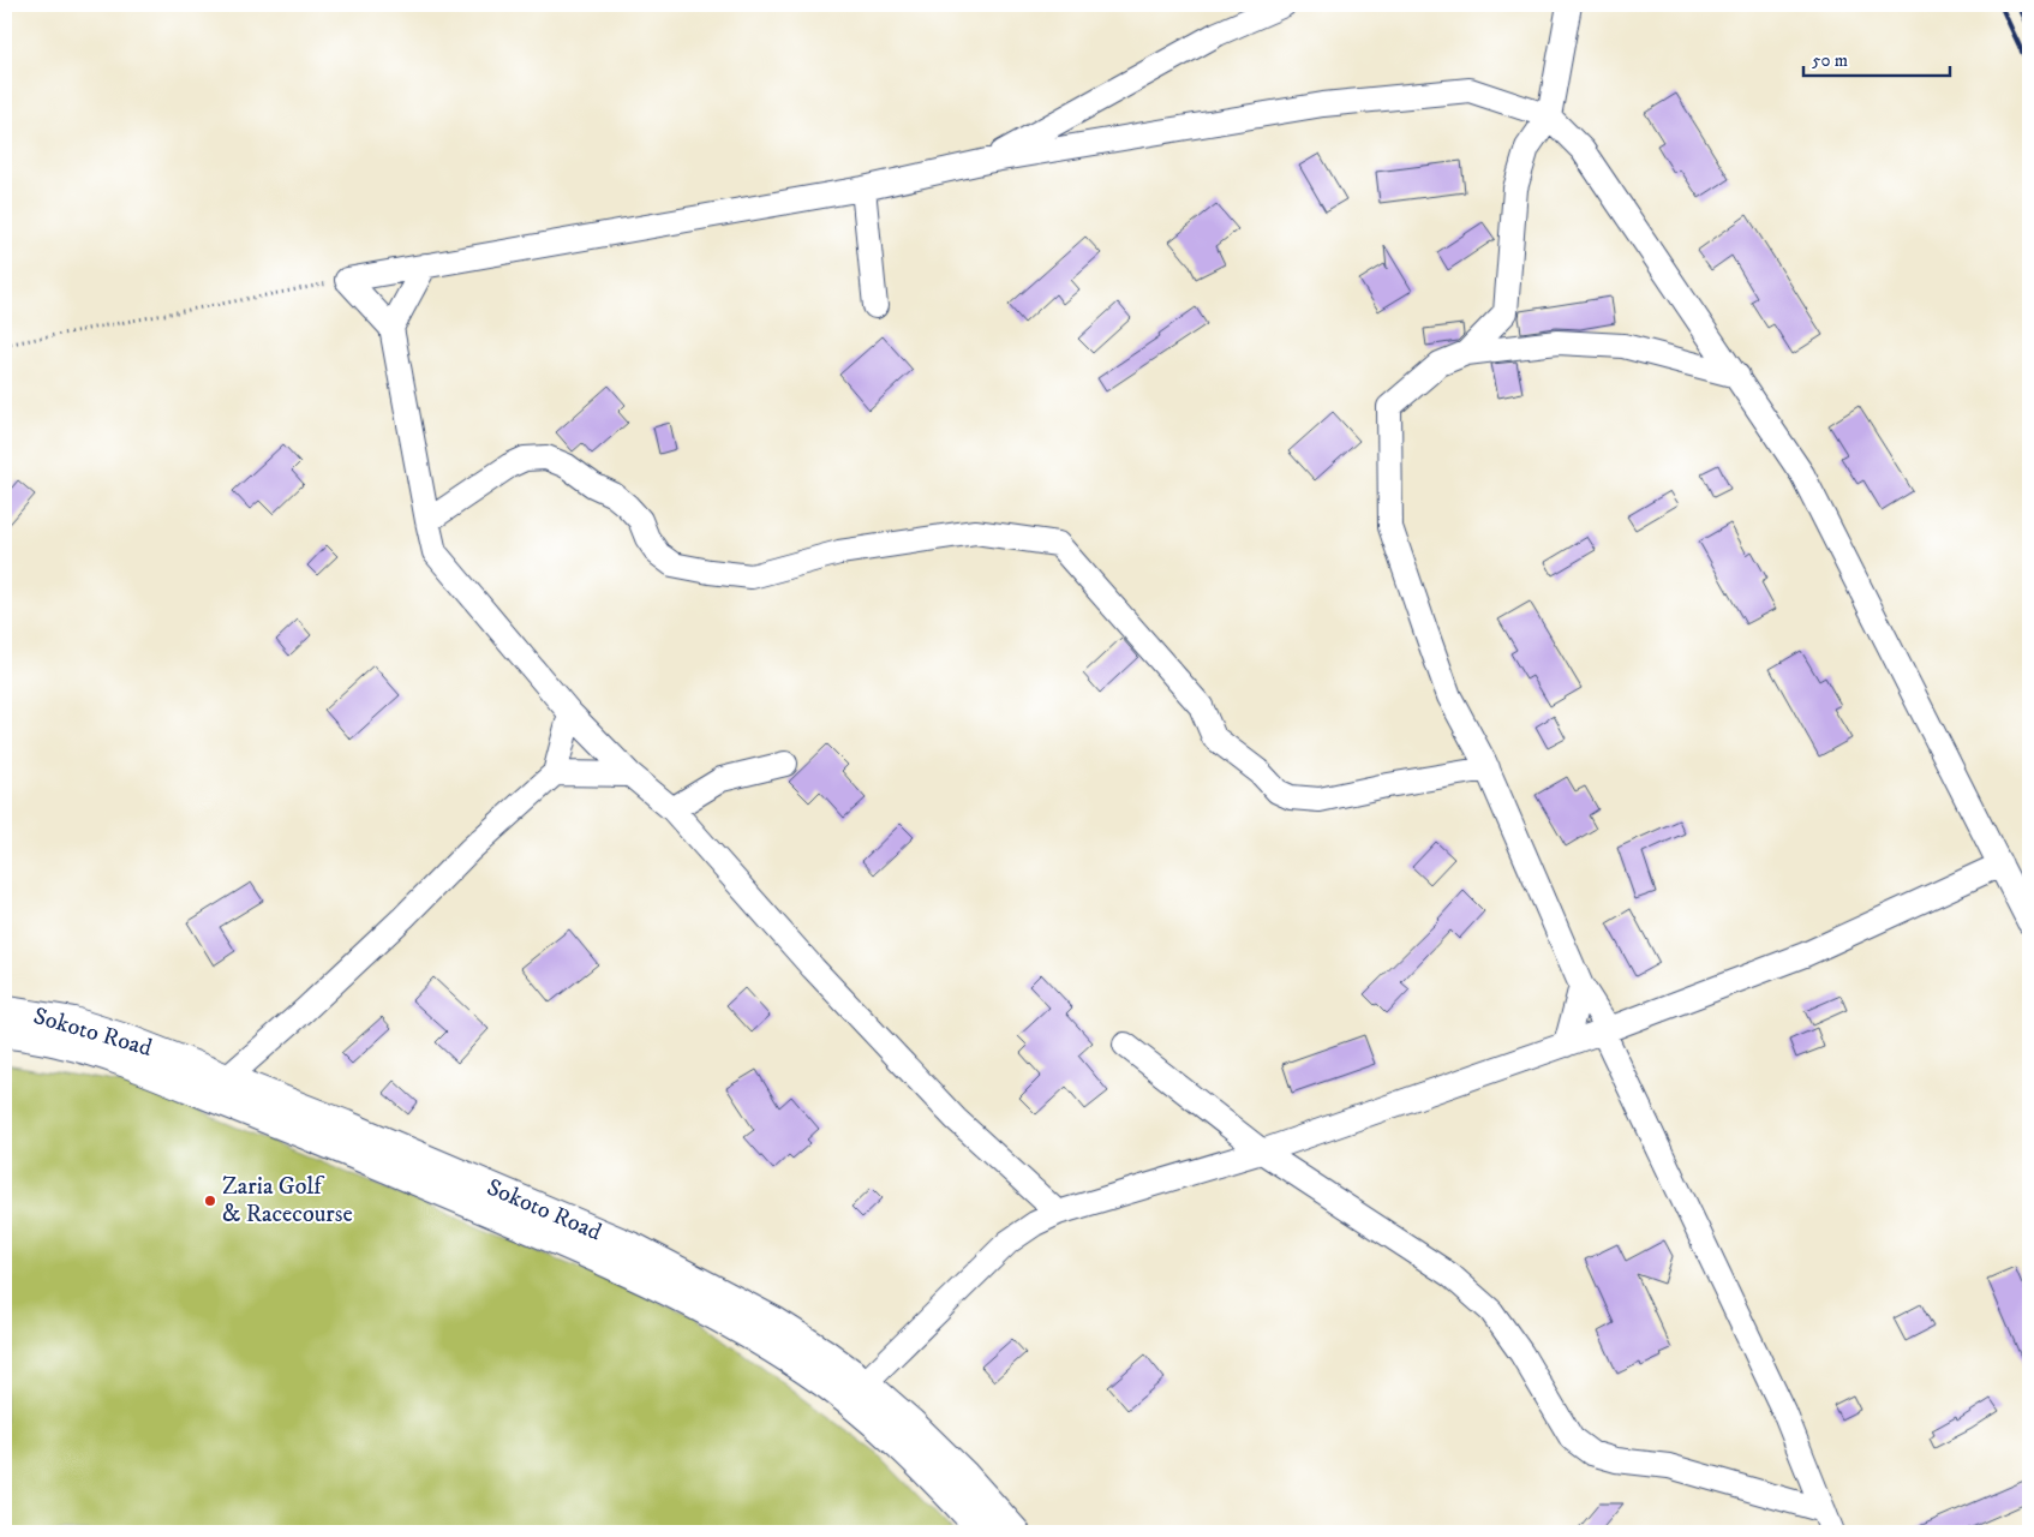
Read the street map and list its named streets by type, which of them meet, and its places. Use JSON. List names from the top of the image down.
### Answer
{
  "streets": {
    "main road": ["Sokoto Road"]
  },
  "places": ["Zaria Golf & Racecourse"],
  "scale_bar": "50 m"
}
